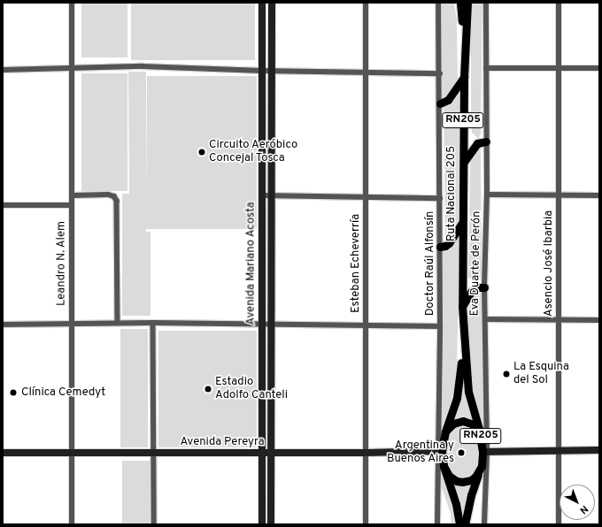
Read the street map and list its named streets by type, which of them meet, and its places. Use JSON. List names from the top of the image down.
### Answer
{
  "streets": {
    "main road": [
      "RN205",
      "Ruta Nacional 205",
      "Avenida Mariano Acosta",
      "Avenida Pereyra"
    ],
    "street": [
      "Leandro N. Alem",
      "Esteban Echeverría",
      "Doctor Raúl Alfonsín",
      "Eva Duarte de Perón",
      "Asencio José Ibarbia"
    ]
  },
  "crossings": [
    ["RN205", "Ruta Nacional 205"],
    ["RN205", "Doctor Raúl Alfonsín"],
    ["RN205", "Eva Duarte de Perón"],
    ["RN205", "Avenida Pereyra"],
    ["Ruta Nacional 205", "Doctor Raúl Alfonsín"],
    ["Ruta Nacional 205", "Eva Duarte de Perón"],
    ["Ruta Nacional 205", "Avenida Pereyra"],
    ["Leandro N. Alem", "Avenida Pereyra"],
    ["Avenida Mariano Acosta", "Avenida Pereyra"],
    ["Esteban Echeverría", "Avenida Pereyra"],
    ["Doctor Raúl Alfonsín", "Eva Duarte de Perón"],
    ["Doctor Raúl Alfonsín", "Avenida Pereyra"],
    ["Eva Duarte de Perón", "Avenida Pereyra"]
  ],
  "places": [
    "Circuito Aeróbico Concejal Tosca",
    "La Esquina del Sol",
    "Estadio Adolfo Canteli",
    "Clínica Cemedyt",
    "Argentina y Buenos Aires"
  ],
  "north": "bottom right"
}
